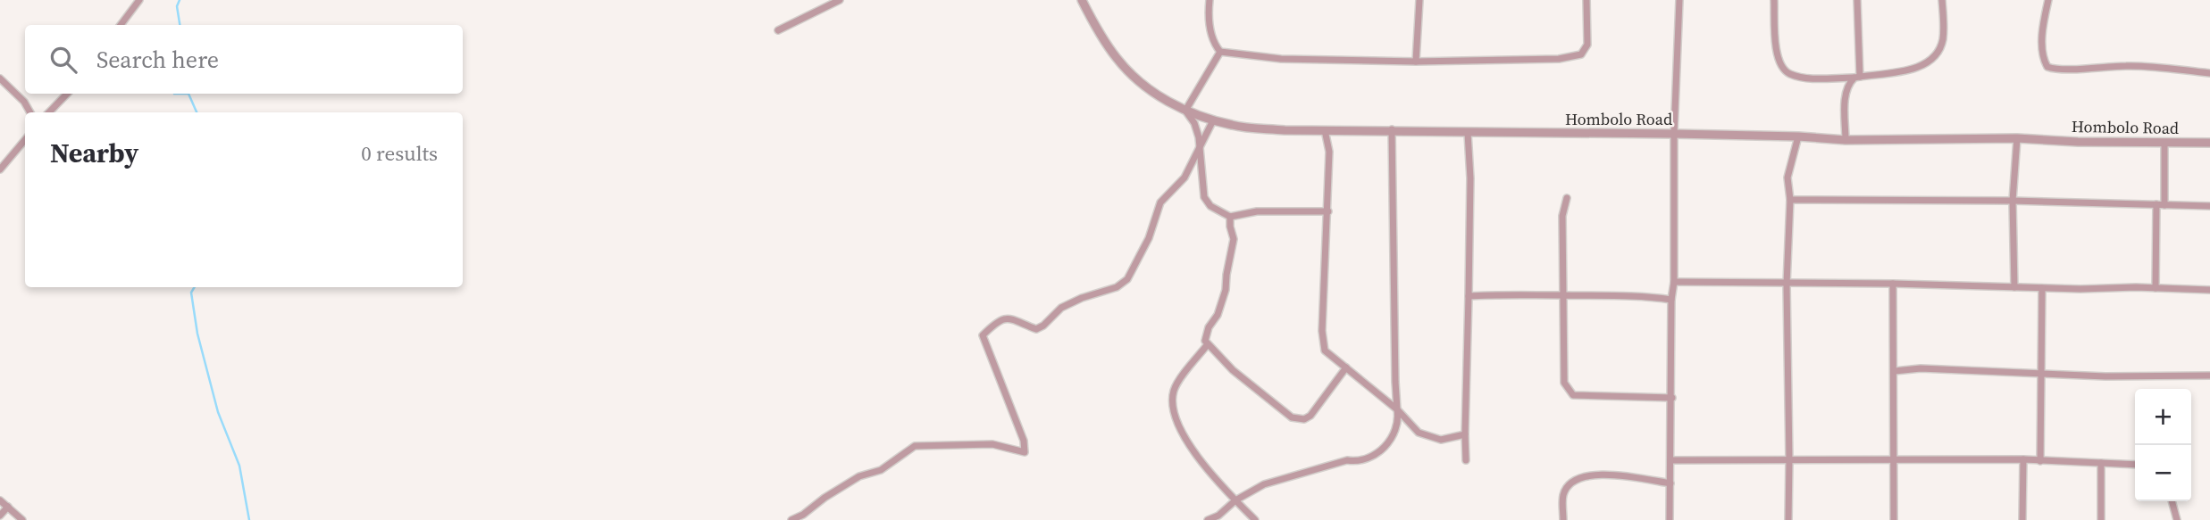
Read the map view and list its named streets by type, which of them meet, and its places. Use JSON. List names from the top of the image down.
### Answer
{
  "streets": {
    "street": ["Hombolo Road"]
  },
  "page": {
    "search": "Search here",
    "heading": ["Nearby", "0 results"],
    "map_buttons": ["+", "−"]
  }
}
